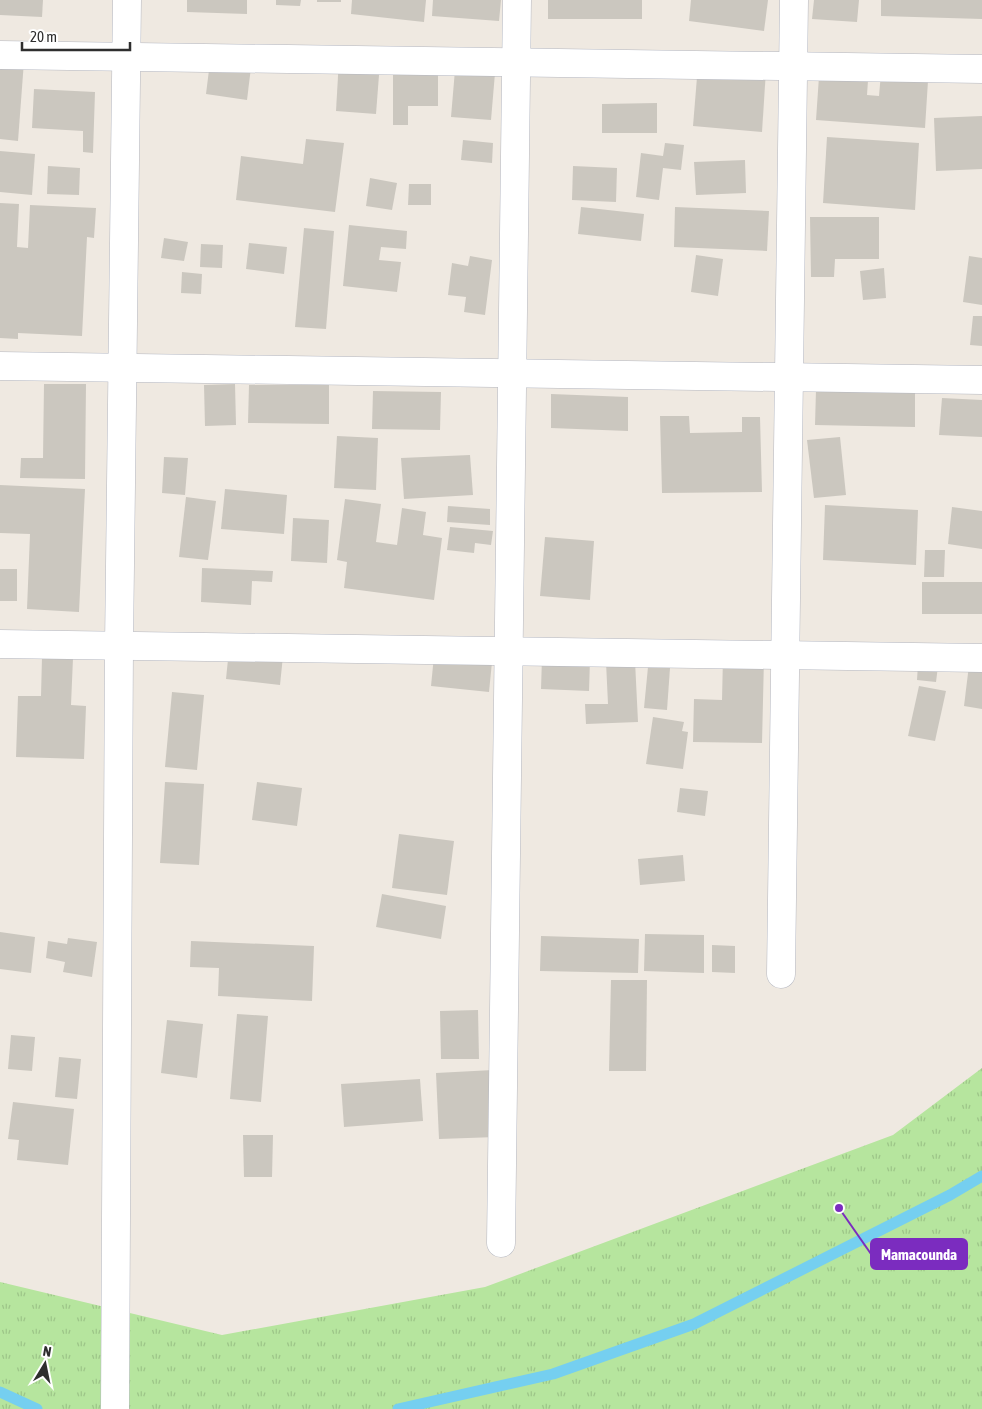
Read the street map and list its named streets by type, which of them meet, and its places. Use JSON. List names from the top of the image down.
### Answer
{
  "places": ["Mamacounda"],
  "scale_bar": "20 m",
  "north": "top"
}
